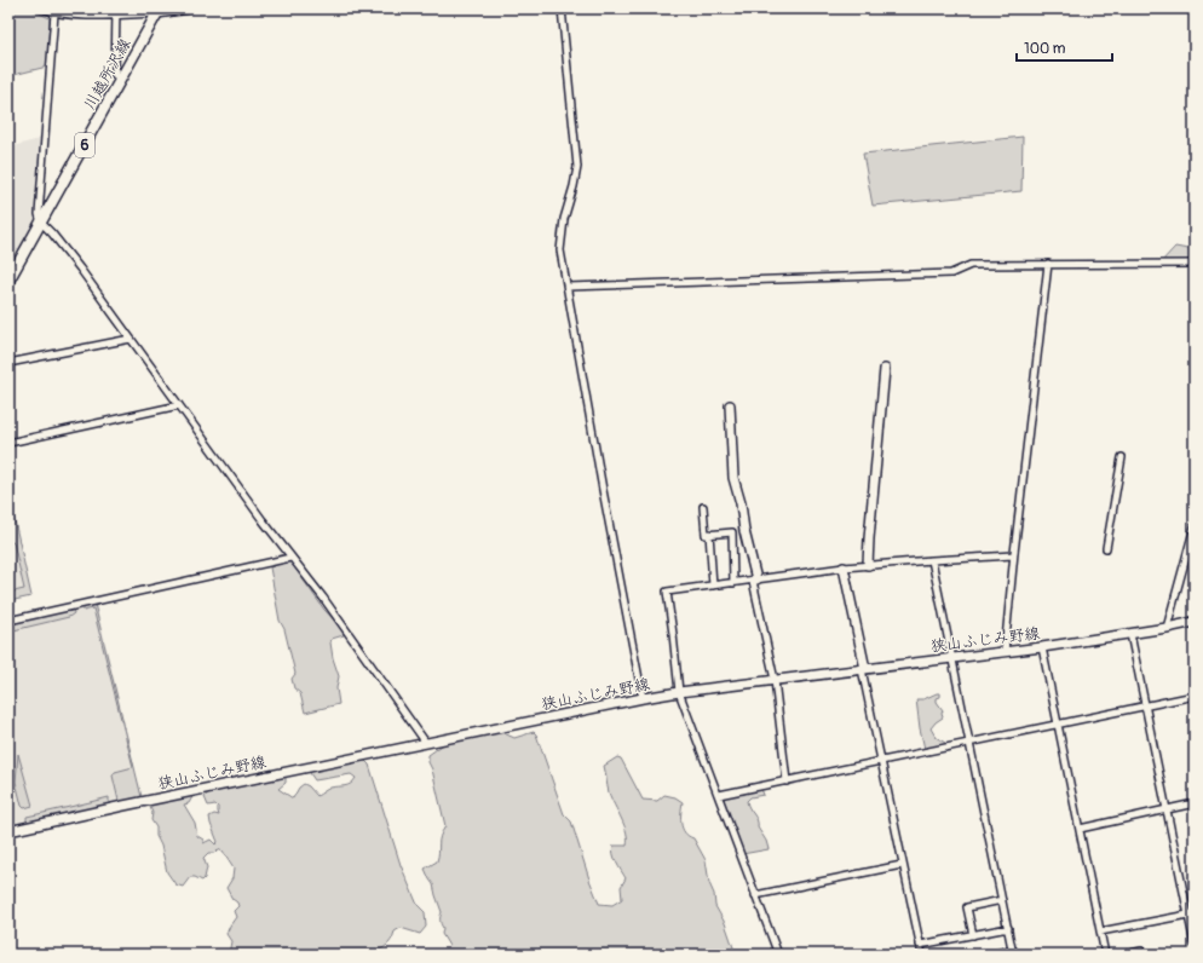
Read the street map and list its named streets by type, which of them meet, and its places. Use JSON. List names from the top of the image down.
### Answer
{
  "streets": {
    "main road": ["川越所沢線", "6", "狭山ふじみ野線"]
  },
  "scale_bar": "100 m"
}
